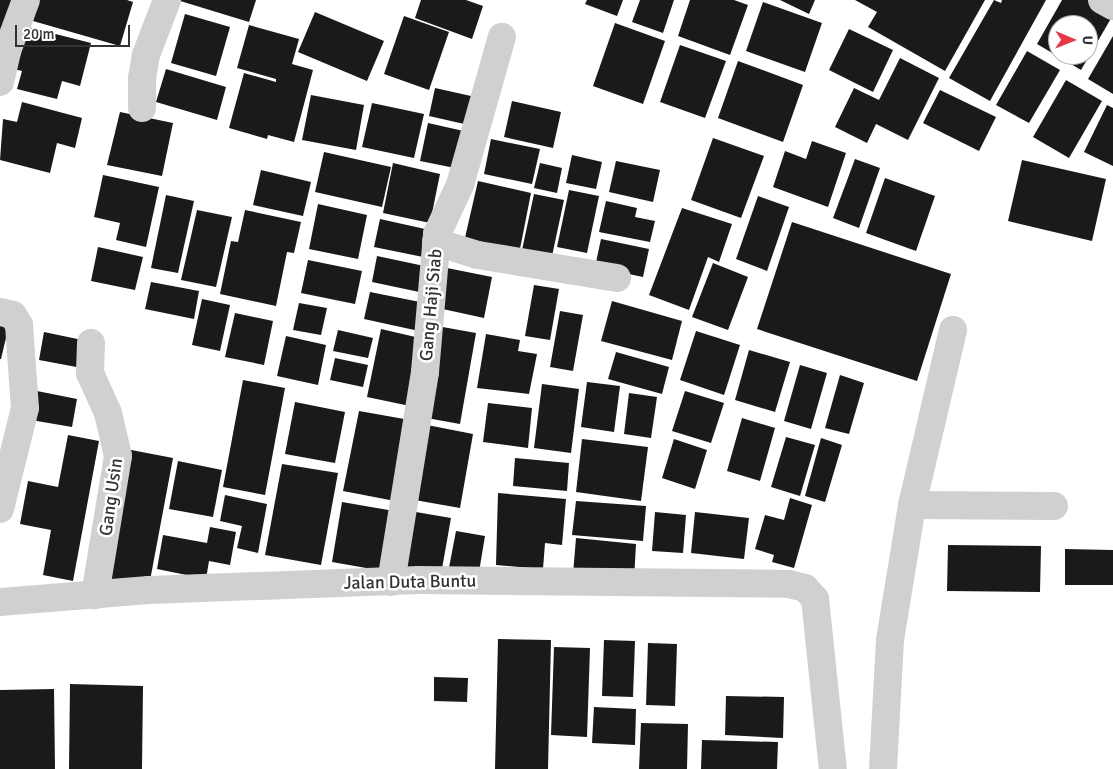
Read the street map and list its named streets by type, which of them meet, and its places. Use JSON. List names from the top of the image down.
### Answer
{
  "streets": {
    "street": ["Gang Haji Siab", "Gang Usin", "Jalan Duta Buntu"]
  },
  "crossings": [
    ["Gang Haji Siab", "Jalan Duta Buntu"],
    ["Gang Usin", "Jalan Duta Buntu"]
  ],
  "scale_bar": "20 m",
  "north": "right"
}
